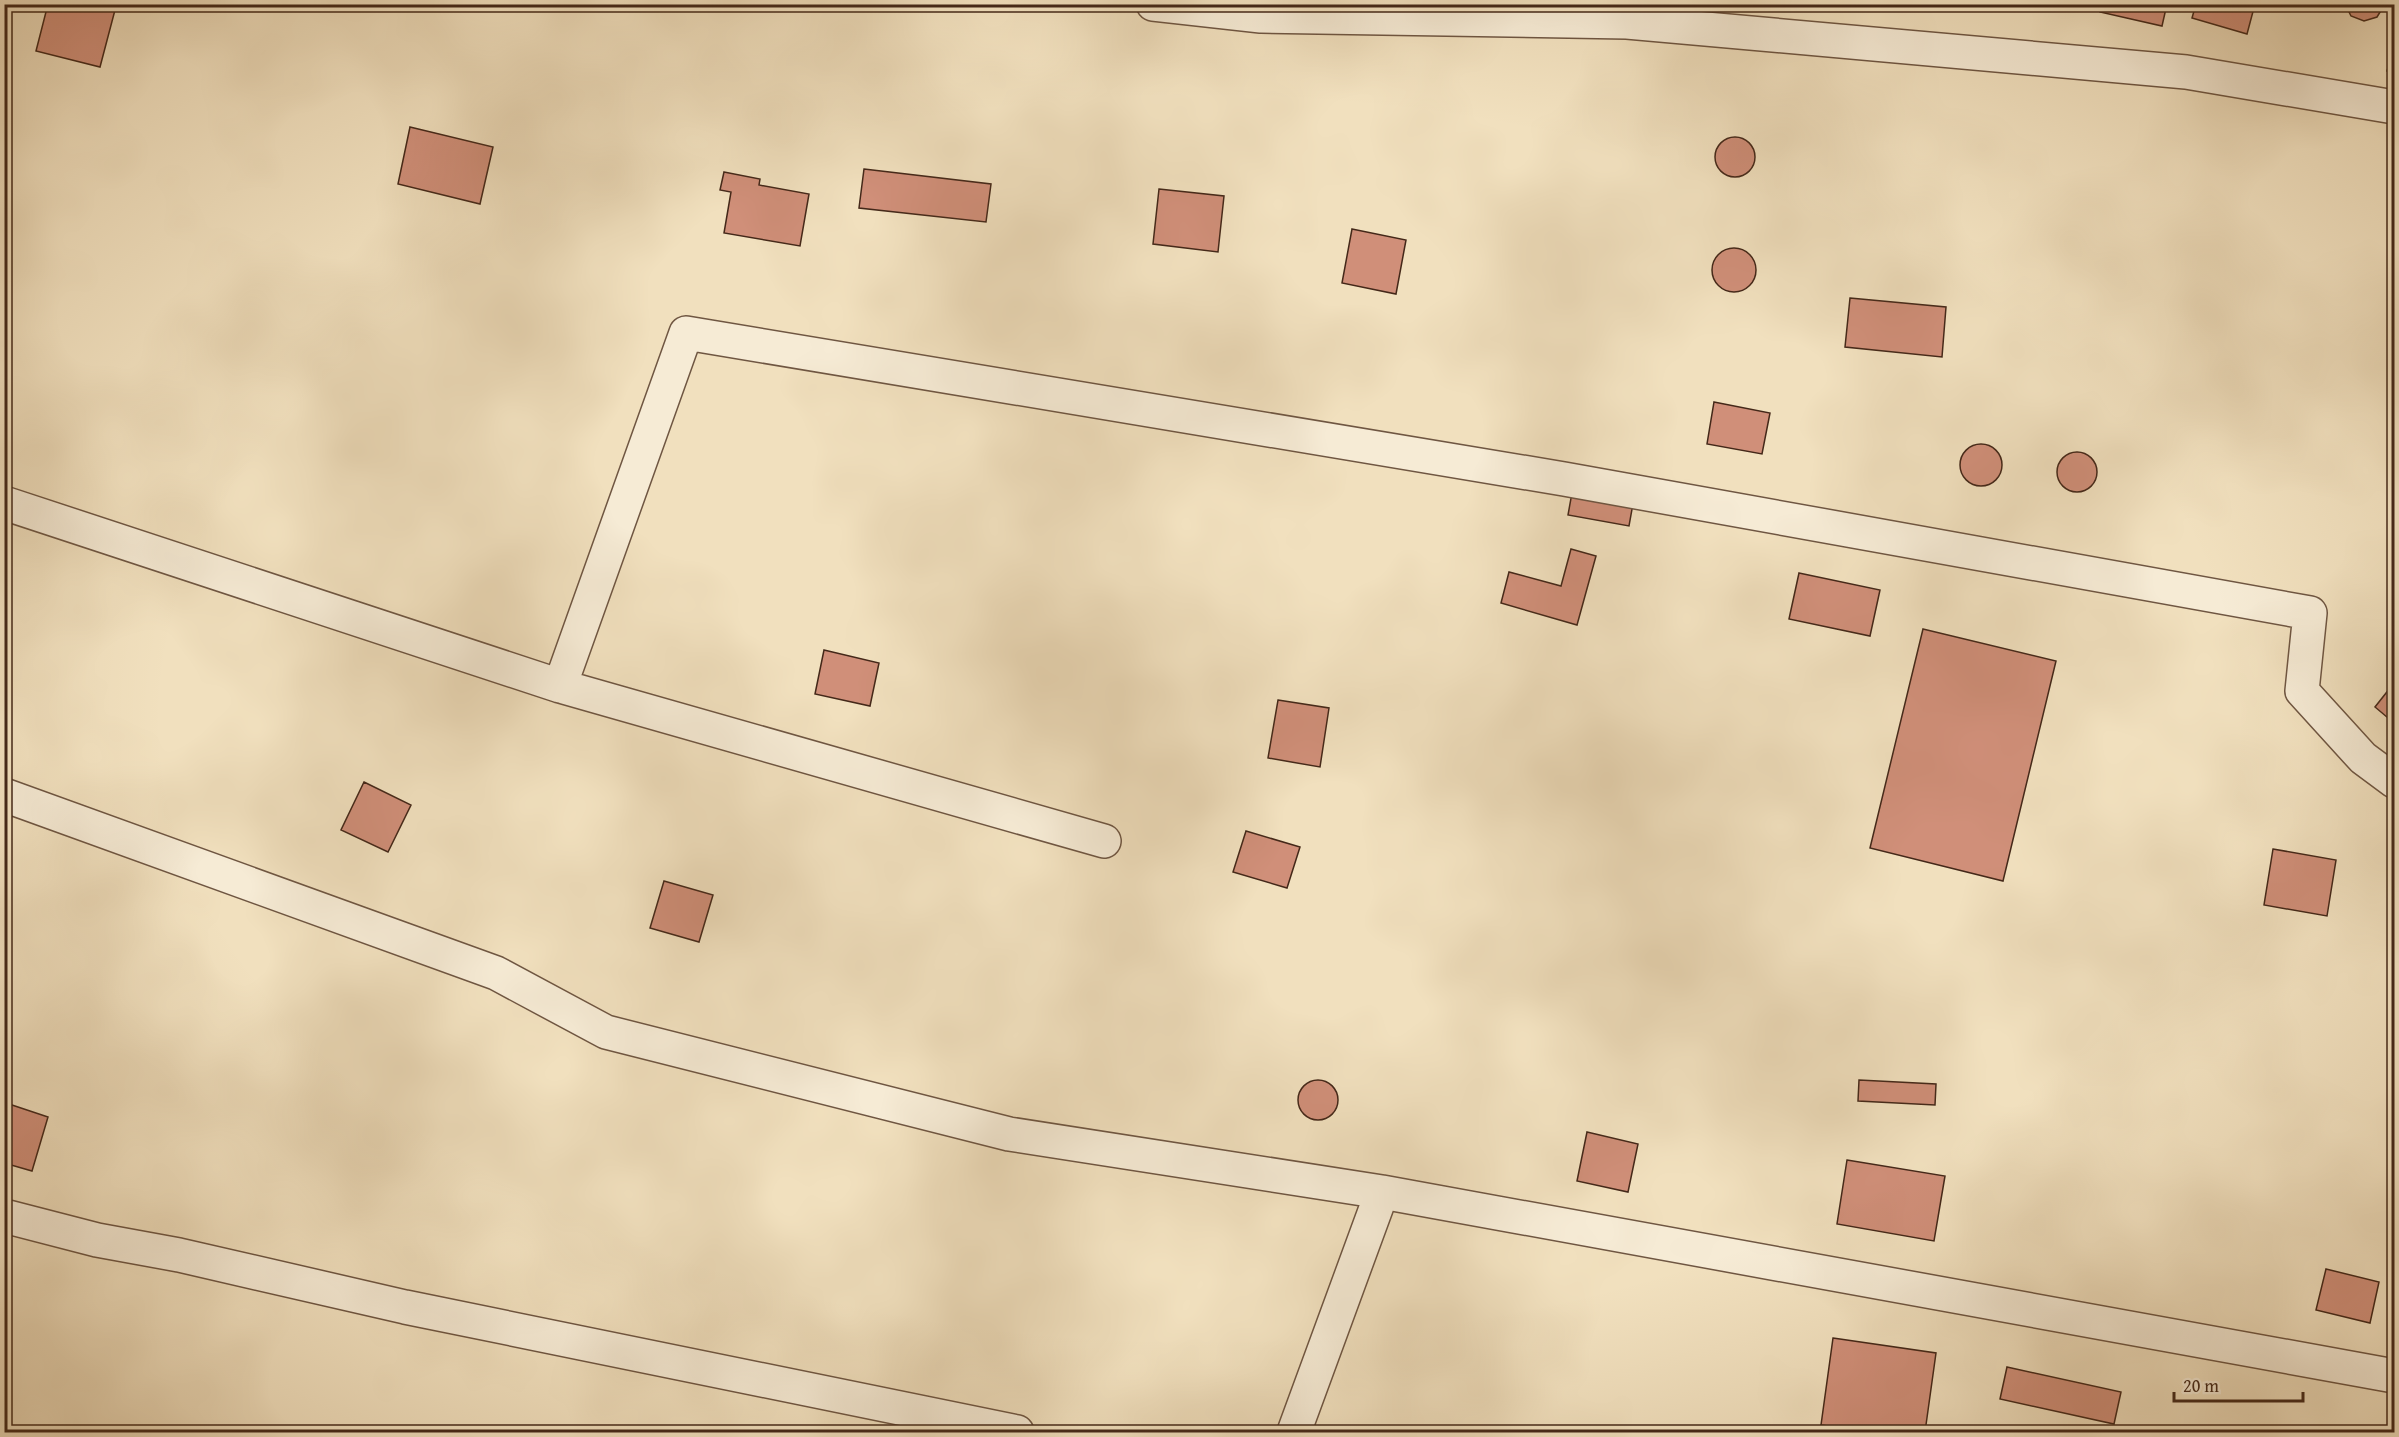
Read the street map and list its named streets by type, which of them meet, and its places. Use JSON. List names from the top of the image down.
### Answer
{
  "scale_bar": "20 m"
}
